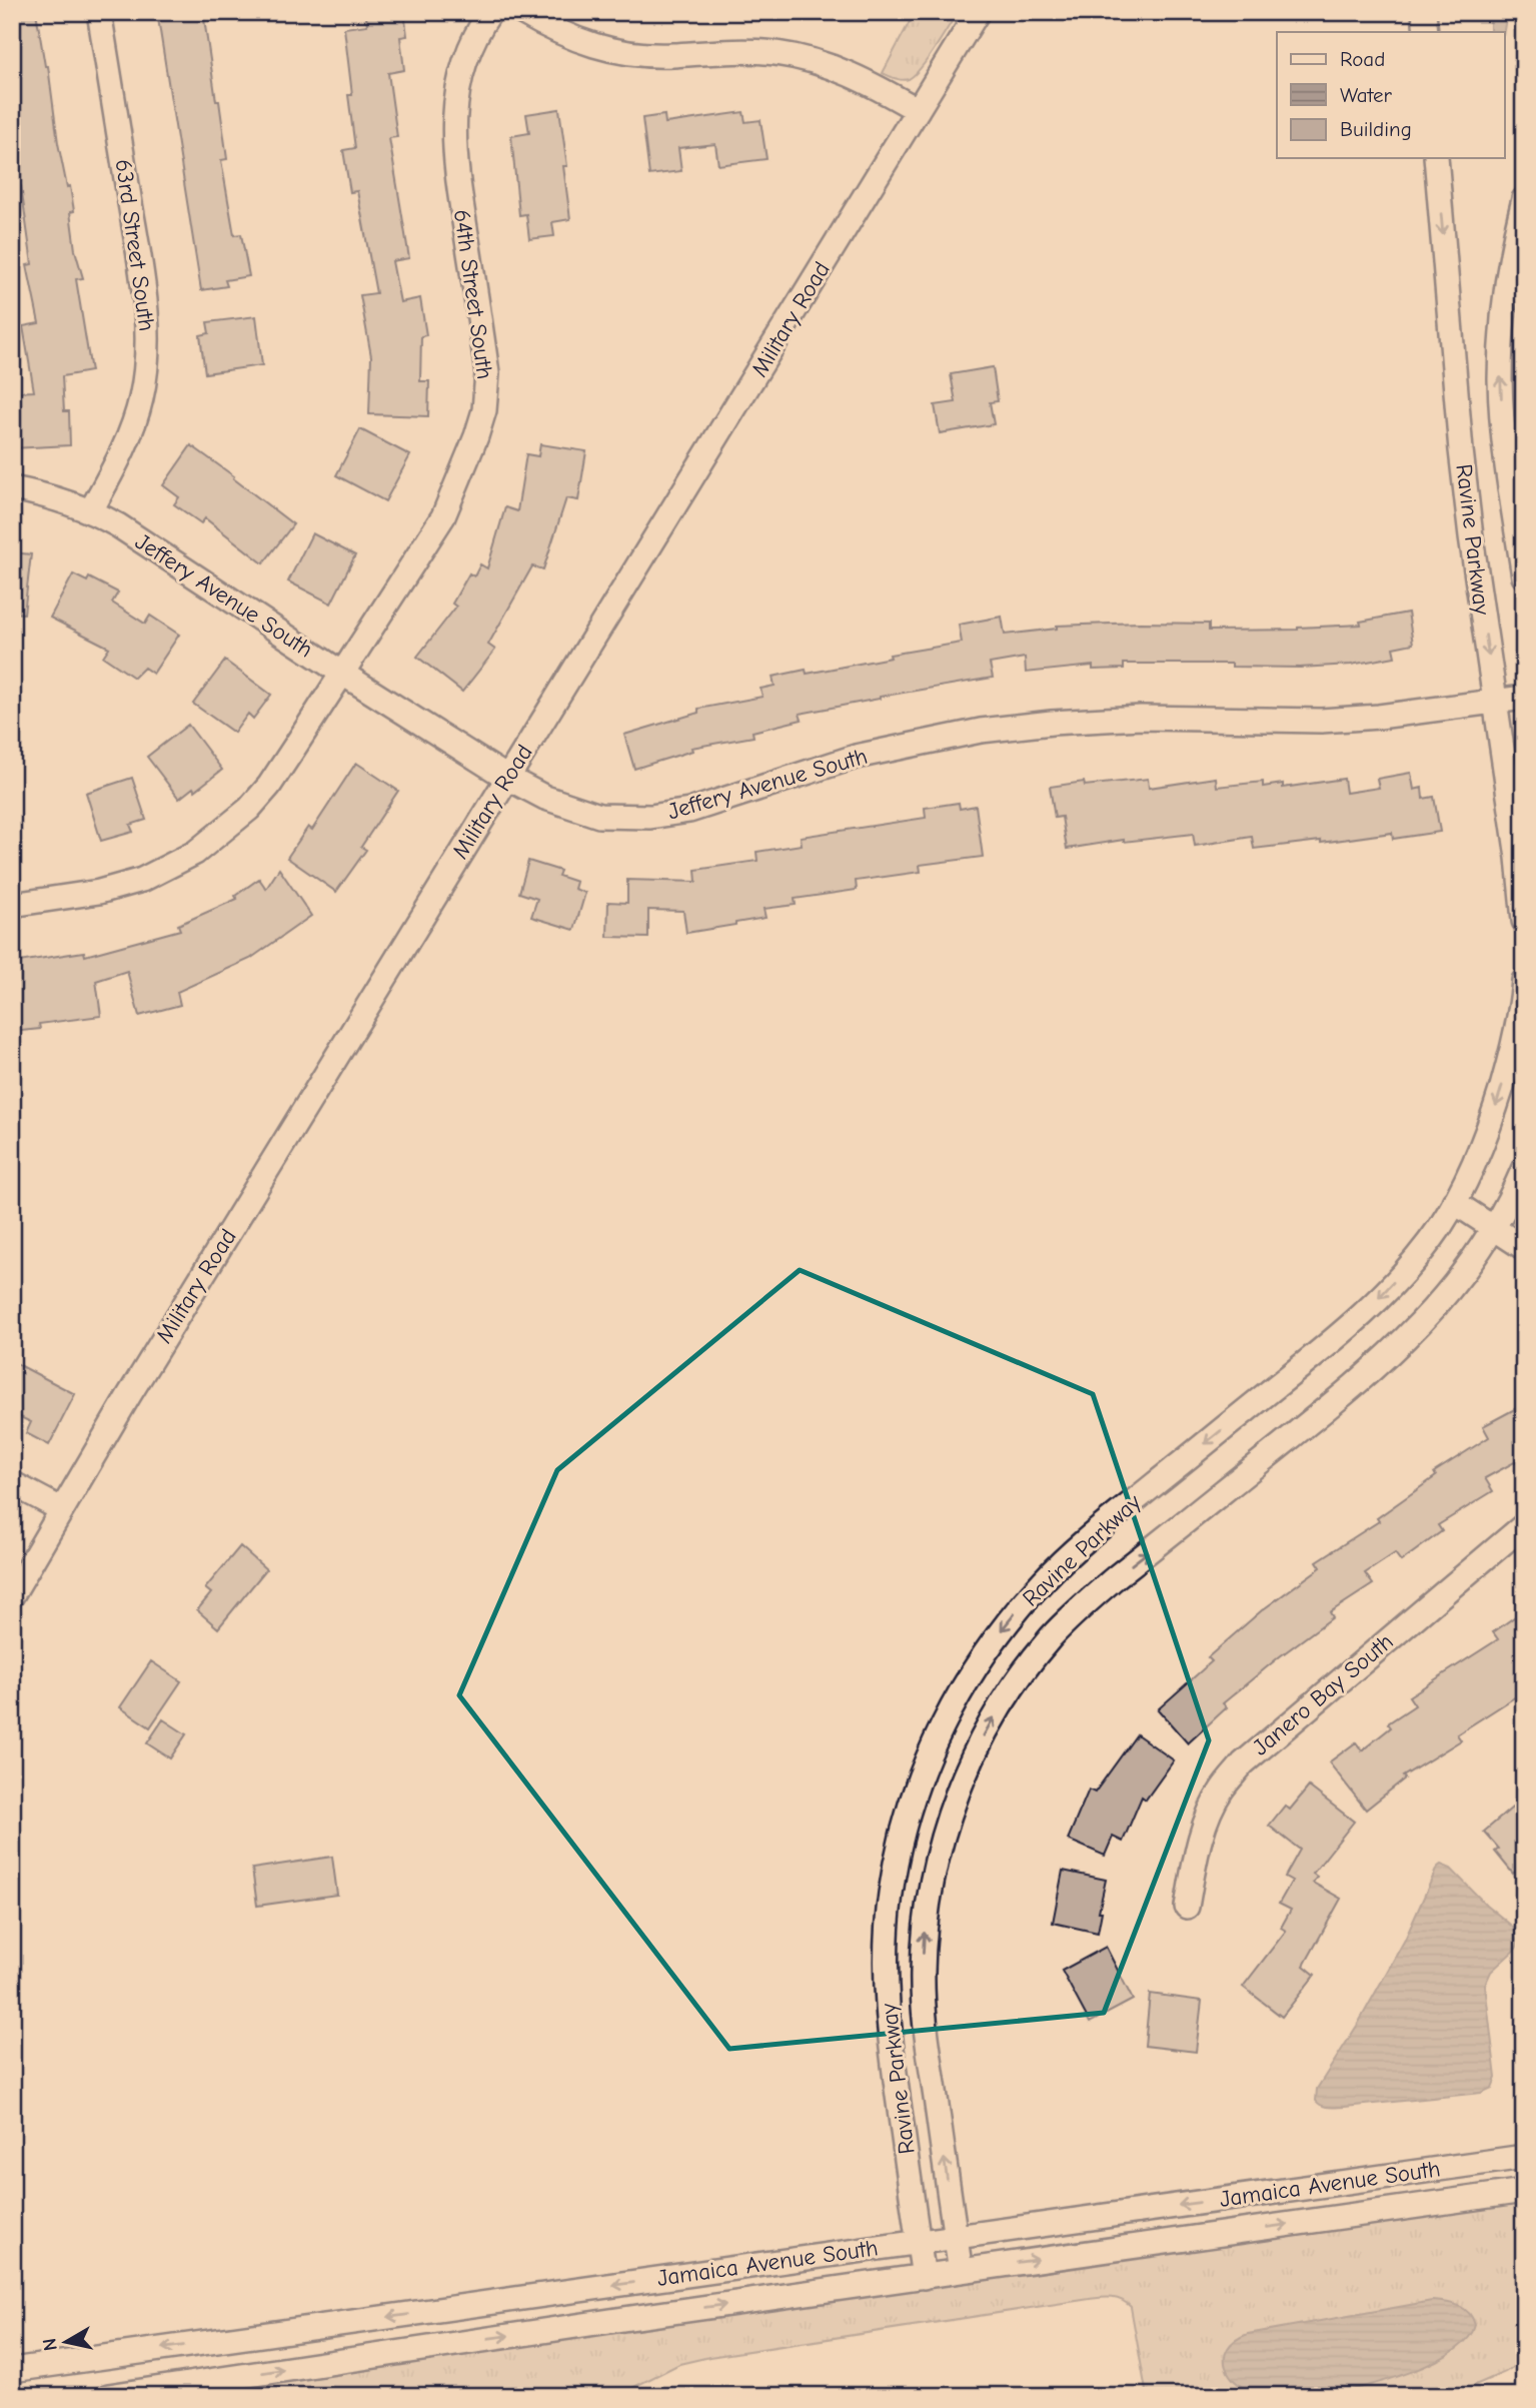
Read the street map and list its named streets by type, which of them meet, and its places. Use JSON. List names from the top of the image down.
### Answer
{
  "streets": {
    "street": [
      "63rd Street South",
      "64th Street South",
      "Military Road",
      "Ravine Parkway",
      "Jeffery Avenue South",
      "Janero Bay South",
      "Jamaica Avenue South"
    ]
  },
  "crossings": [
    ["63rd Street South", "Jeffery Avenue South"],
    ["64th Street South", "Jeffery Avenue South"],
    ["Military Road", "Jeffery Avenue South"],
    ["Ravine Parkway", "Jeffery Avenue South"],
    ["Ravine Parkway", "Jamaica Avenue South"]
  ],
  "legend": ["Road", "Water", "Building"],
  "north": "left"
}
